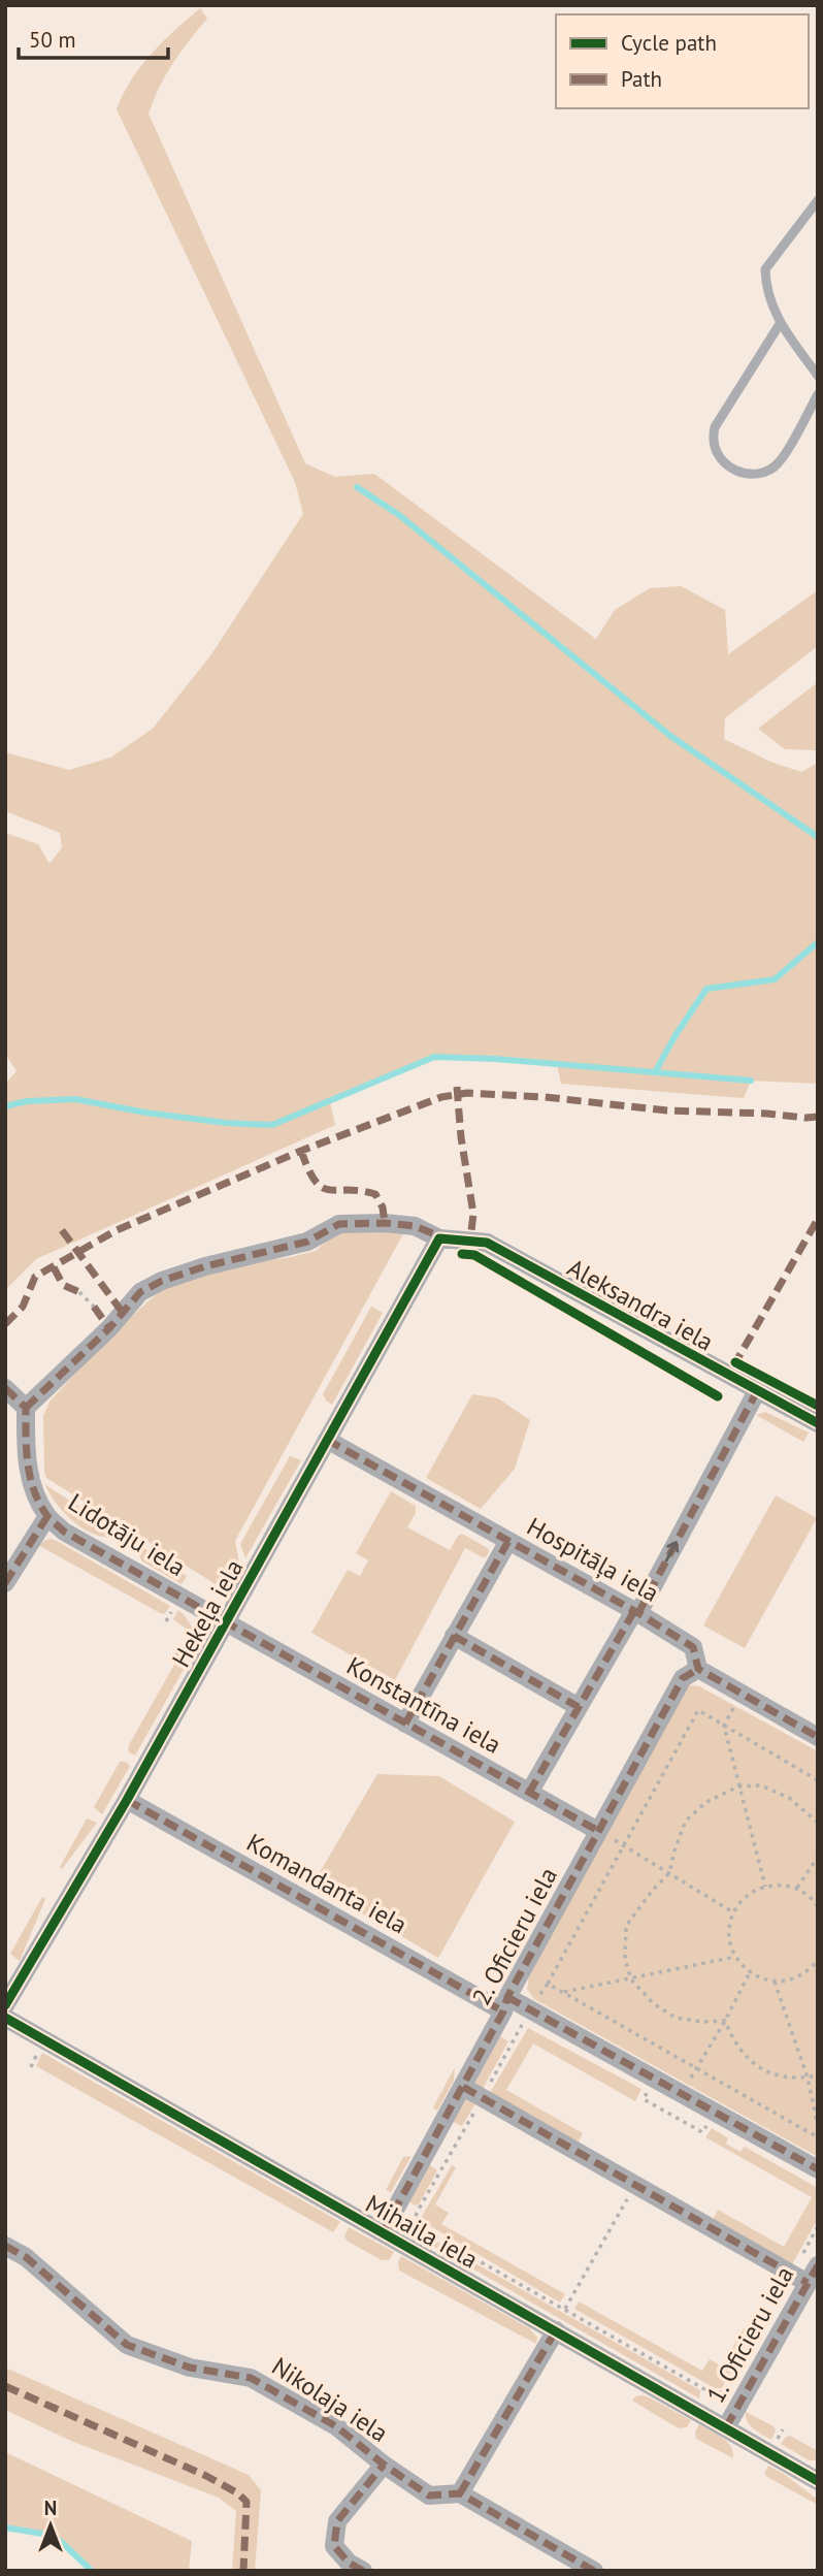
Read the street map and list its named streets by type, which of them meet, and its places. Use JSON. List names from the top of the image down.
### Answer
{
  "streets": {
    "street": [
      "Aleksandra iela",
      "Lidotāju iela",
      "Hospitāļa iela",
      "Hekeļa iela",
      "Konstantīna iela",
      "Komandanta iela",
      "2. Oficieru iela",
      "Mihaila iela",
      "1. Oficieru iela",
      "Nikolaja iela"
    ]
  },
  "crossings": [
    ["Aleksandra iela", "Lidotāju iela"],
    ["Aleksandra iela", "Hekeļa iela"],
    ["Lidotāju iela", "Hekeļa iela"],
    ["Lidotāju iela", "Konstantīna iela"],
    ["Hospitāļa iela", "Hekeļa iela"],
    ["Hospitāļa iela", "2. Oficieru iela"],
    ["Hekeļa iela", "Konstantīna iela"],
    ["Hekeļa iela", "Komandanta iela"],
    ["Konstantīna iela", "2. Oficieru iela"],
    ["Komandanta iela", "2. Oficieru iela"],
    ["2. Oficieru iela", "Mihaila iela"],
    ["Mihaila iela", "1. Oficieru iela"]
  ],
  "legend": ["Cycle path", "Path"],
  "scale_bar": "50 m",
  "north": "top"
}
